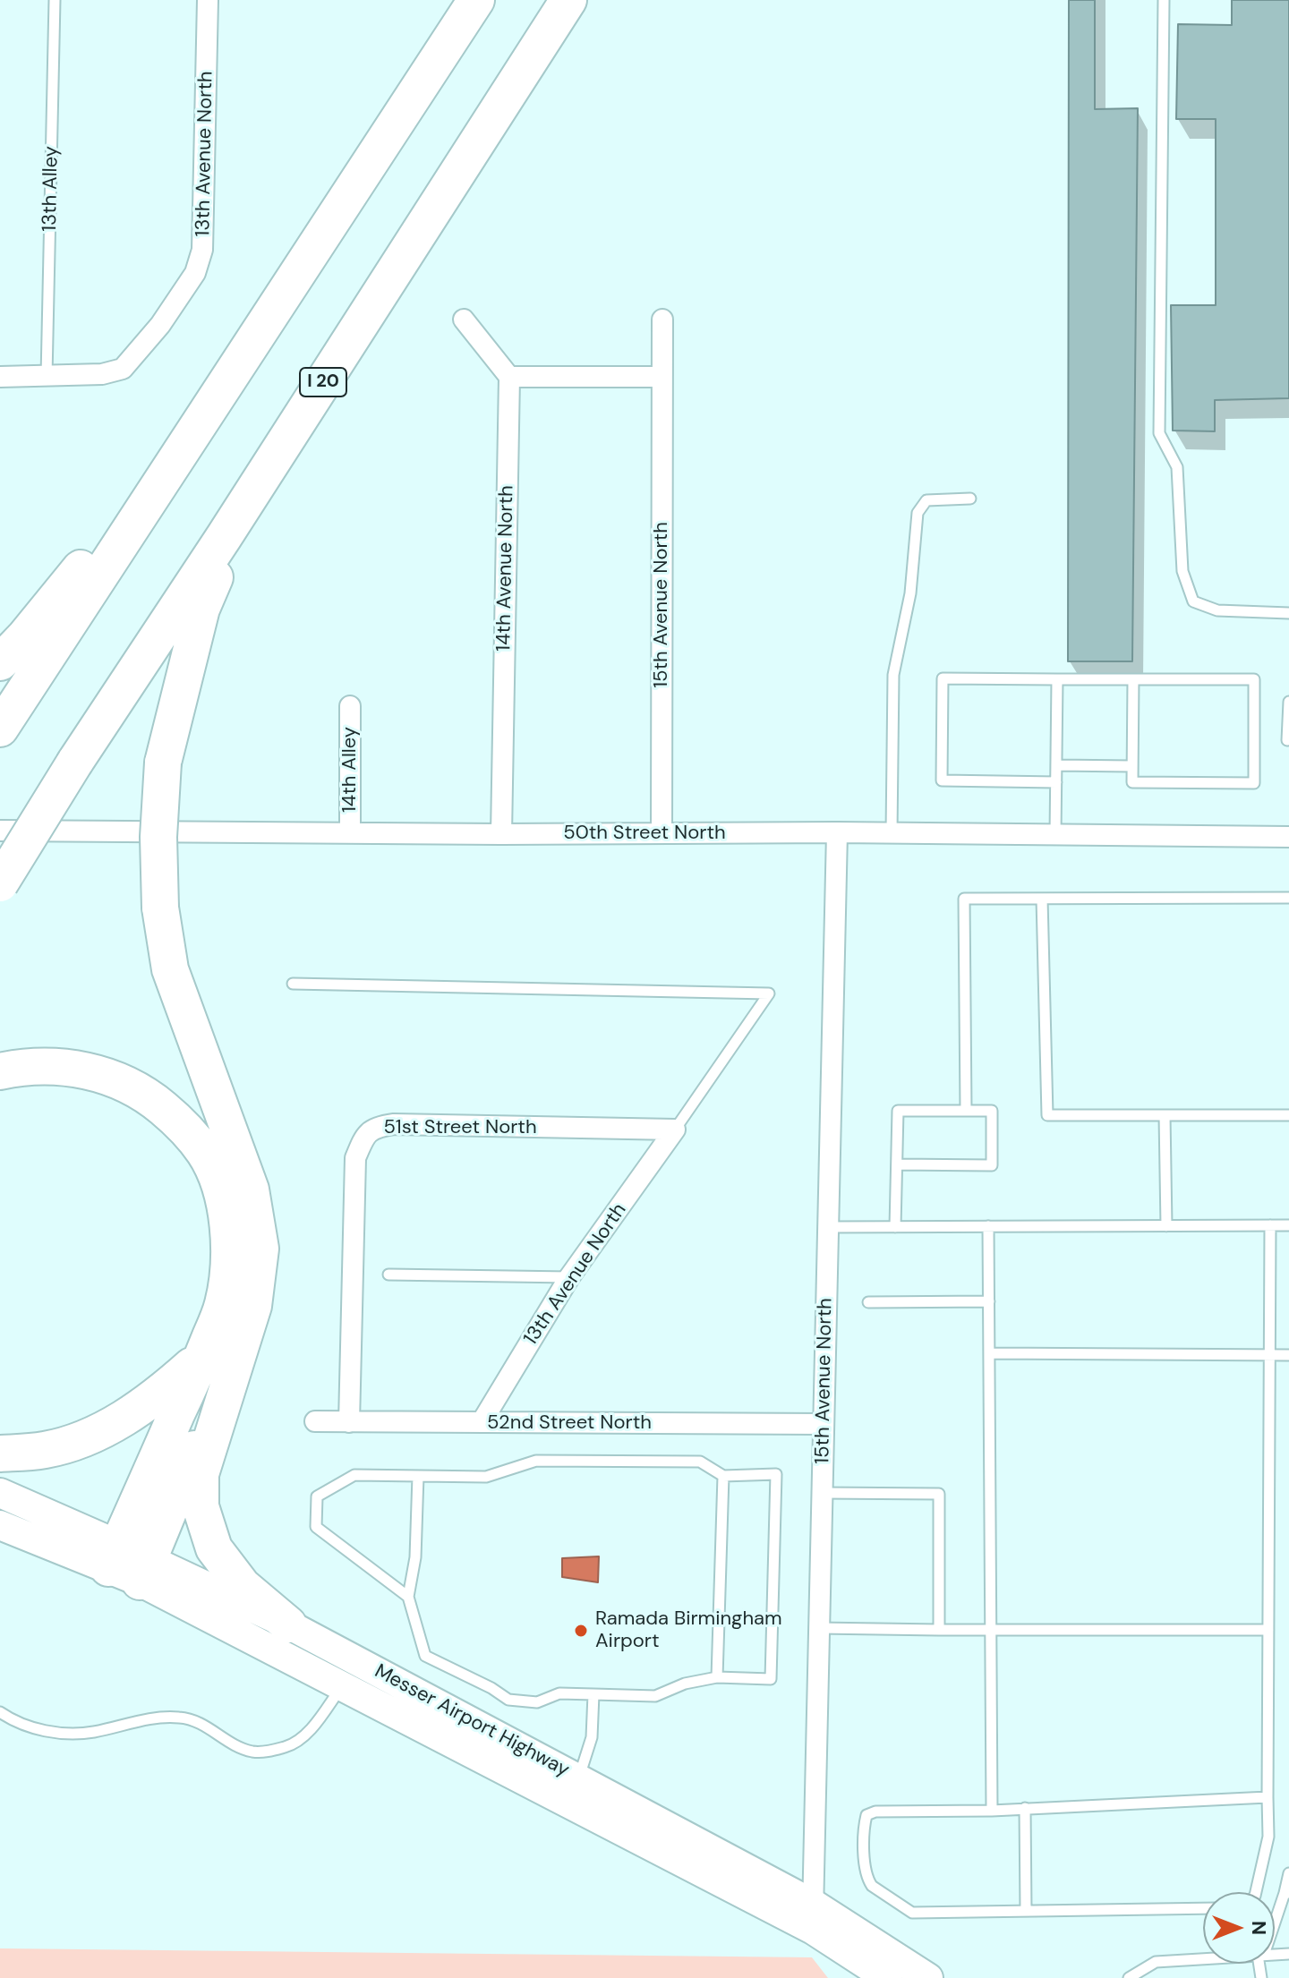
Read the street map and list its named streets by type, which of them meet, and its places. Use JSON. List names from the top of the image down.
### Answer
{
  "streets": {
    "highway": ["I 20"],
    "main road": ["Messer Airport Highway"],
    "street": [
      "13th Avenue North",
      "14th Avenue North",
      "15th Avenue North",
      "14th Alley",
      "50th Street North",
      "51st Street North",
      "52nd Street North"
    ],
    "lane": ["13th Alley"]
  },
  "crossings": [
    ["13th Avenue North", "13th Alley"],
    ["13th Avenue North", "51st Street North"],
    ["13th Avenue North", "52nd Street North"],
    ["14th Avenue North", "50th Street North"],
    ["15th Avenue North", "50th Street North"],
    ["15th Avenue North", "52nd Street North"],
    ["15th Avenue North", "Messer Airport Highway"],
    ["14th Alley", "50th Street North"],
    ["51st Street North", "52nd Street North"]
  ],
  "places": ["Ramada Birmingham Airport"],
  "north": "right"
}
